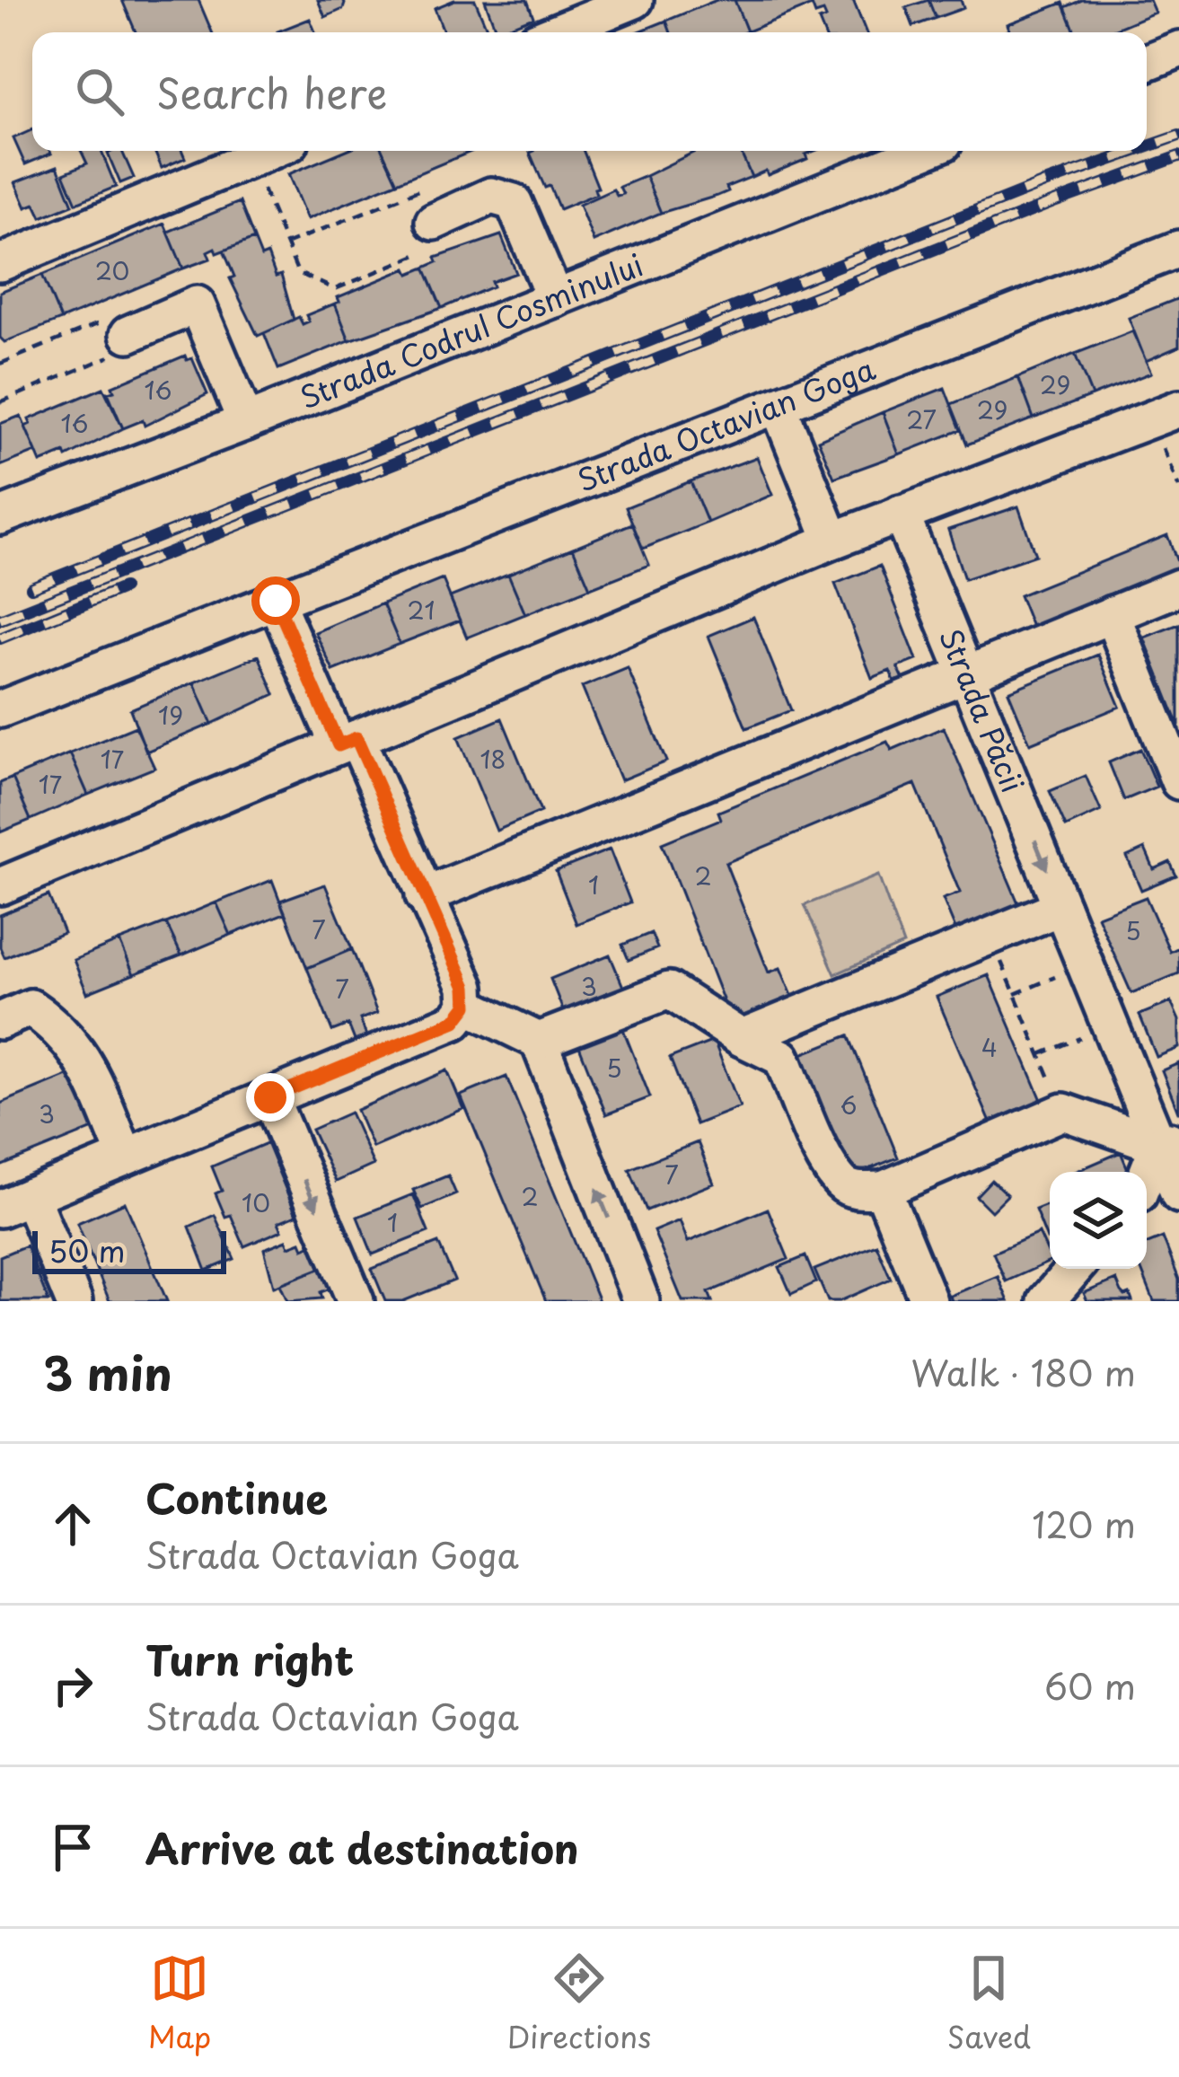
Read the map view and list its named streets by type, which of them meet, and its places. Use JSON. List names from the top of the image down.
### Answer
{
  "streets": {
    "street": ["Strada Codrul Cosminului", "Strada Octavian Goga", "Strada Păcii"]
  },
  "house_numbers": [
    "20",
    "29",
    "16",
    "29",
    "27",
    "16",
    "21",
    "19",
    "17",
    "18",
    "17",
    "2",
    "1",
    "7",
    "5",
    "3",
    "7",
    "4",
    "5",
    "6",
    "3",
    "7",
    "2",
    "10",
    "1"
  ],
  "scale_bar": "50 m",
  "page": {
    "search": "Search here",
    "scale": "50 m",
    "heading": ["3 min", "Walk · 180 m"],
    "list": [
      ["Continue", "Strada Octavian Goga", "120 m"],
      ["Turn right", "Strada Octavian Goga", "60 m"],
      "Arrive at destination"
    ],
    "nav": ["Map", "Directions", "Saved"]
  }
}
